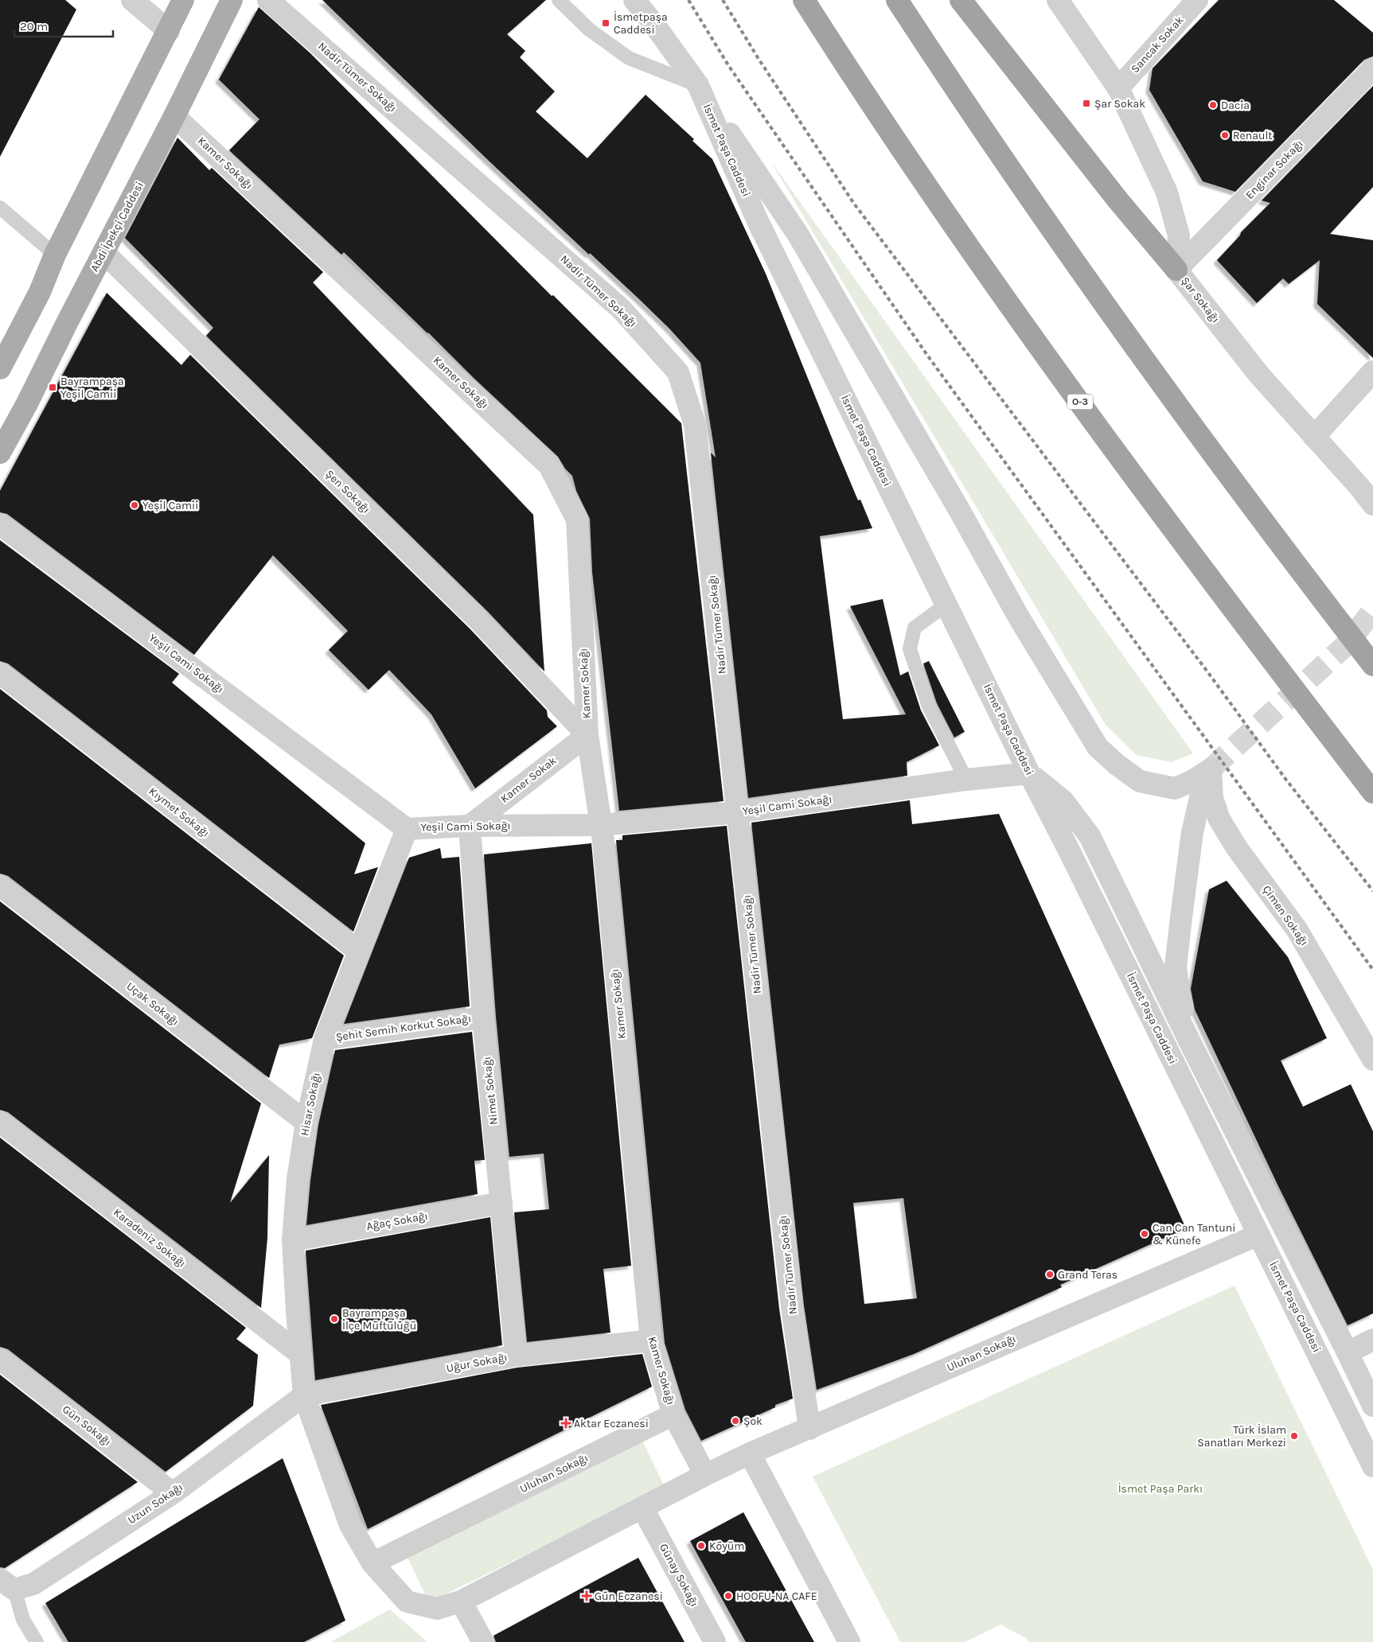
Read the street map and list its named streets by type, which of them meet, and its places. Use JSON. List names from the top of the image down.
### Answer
{
  "streets": {
    "highway": ["O-3"],
    "main road": ["Abdi İpekçi Caddesi"],
    "street": [
      "Sancak Sokak",
      "Nadir Tümer Sokağı",
      "İsmet Paşa Caddesi",
      "Kamer Sokağı",
      "Enginar Sokağı",
      "Şar Sokağı",
      "Şen Sokağı",
      "Yeşil Cami Sokağı",
      "Kamer Sokak",
      "Kıymet Sokağı",
      "Çimen Sokağı",
      "Uçak Sokağı",
      "Şehit Semih Korkut Sokağı",
      "Nimet Sokağı",
      "Hisar Sokağı",
      "Ağaç Sokağı",
      "Karadeniz Sokağı",
      "Uluhan Sokağı",
      "Uğur Sokağı",
      "Gün Sokağı",
      "Uzun Sokağı",
      "Günay Sokağı"
    ]
  },
  "crossings": [
    ["Sancak Sokak", "Şar Sokağı"],
    ["Nadir Tümer Sokağı", "Yeşil Cami Sokağı"],
    ["Nadir Tümer Sokağı", "Uluhan Sokağı"],
    ["İsmet Paşa Caddesi", "Yeşil Cami Sokağı"],
    ["İsmet Paşa Caddesi", "Uluhan Sokağı"],
    ["Kamer Sokağı", "Abdi İpekçi Caddesi"],
    ["Kamer Sokağı", "Şen Sokağı"],
    ["Kamer Sokağı", "Yeşil Cami Sokağı"],
    ["Kamer Sokağı", "Kamer Sokak"],
    ["Kamer Sokağı", "Uluhan Sokağı"],
    ["Kamer Sokağı", "Uğur Sokağı"],
    ["Enginar Sokağı", "Şar Sokağı"],
    ["Abdi İpekçi Caddesi", "Şen Sokağı"],
    ["Şen Sokağı", "Kamer Sokak"],
    ["Yeşil Cami Sokağı", "Kamer Sokak"],
    ["Yeşil Cami Sokağı", "Nimet Sokağı"],
    ["Yeşil Cami Sokağı", "Hisar Sokağı"],
    ["Kamer Sokak", "Nimet Sokağı"],
    ["Kıymet Sokağı", "Hisar Sokağı"],
    ["Uçak Sokağı", "Hisar Sokağı"],
    ["Şehit Semih Korkut Sokağı", "Nimet Sokağı"],
    ["Şehit Semih Korkut Sokağı", "Hisar Sokağı"],
    ["Nimet Sokağı", "Ağaç Sokağı"],
    ["Nimet Sokağı", "Uğur Sokağı"],
    ["Hisar Sokağı", "Ağaç Sokağı"],
    ["Hisar Sokağı", "Karadeniz Sokağı"],
    ["Hisar Sokağı", "Uluhan Sokağı"],
    ["Hisar Sokağı", "Uğur Sokağı"],
    ["Hisar Sokağı", "Uzun Sokağı"],
    ["Uluhan Sokağı", "Uğur Sokağı"],
    ["Uluhan Sokağı", "Uzun Sokağı"],
    ["Uluhan Sokağı", "Günay Sokağı"],
    ["Uğur Sokağı", "Uzun Sokağı"],
    ["Gün Sokağı", "Uzun Sokağı"]
  ],
  "parks": ["İsmet Paşa Parkı"],
  "places": {
    "transit": ["İsmetpaşa Caddesi", "Şar Sokak", "Bayrampaşa Yeşil Camii"],
    "other": [
      "Dacia",
      "Renault",
      "Yeşil Camii",
      "Can Can Tantuni & Künefe",
      "Grand Teras",
      "Bayrampaşa İlçe Müftülüğü",
      "Şok",
      "Türk İslam Sanatları Merkezi",
      "Köyüm",
      "HOOFU-NA CAFE"
    ],
    "health": ["Aktar Eczanesi", "Gün Eczanesi"]
  },
  "scale_bar": "20 m"
}
